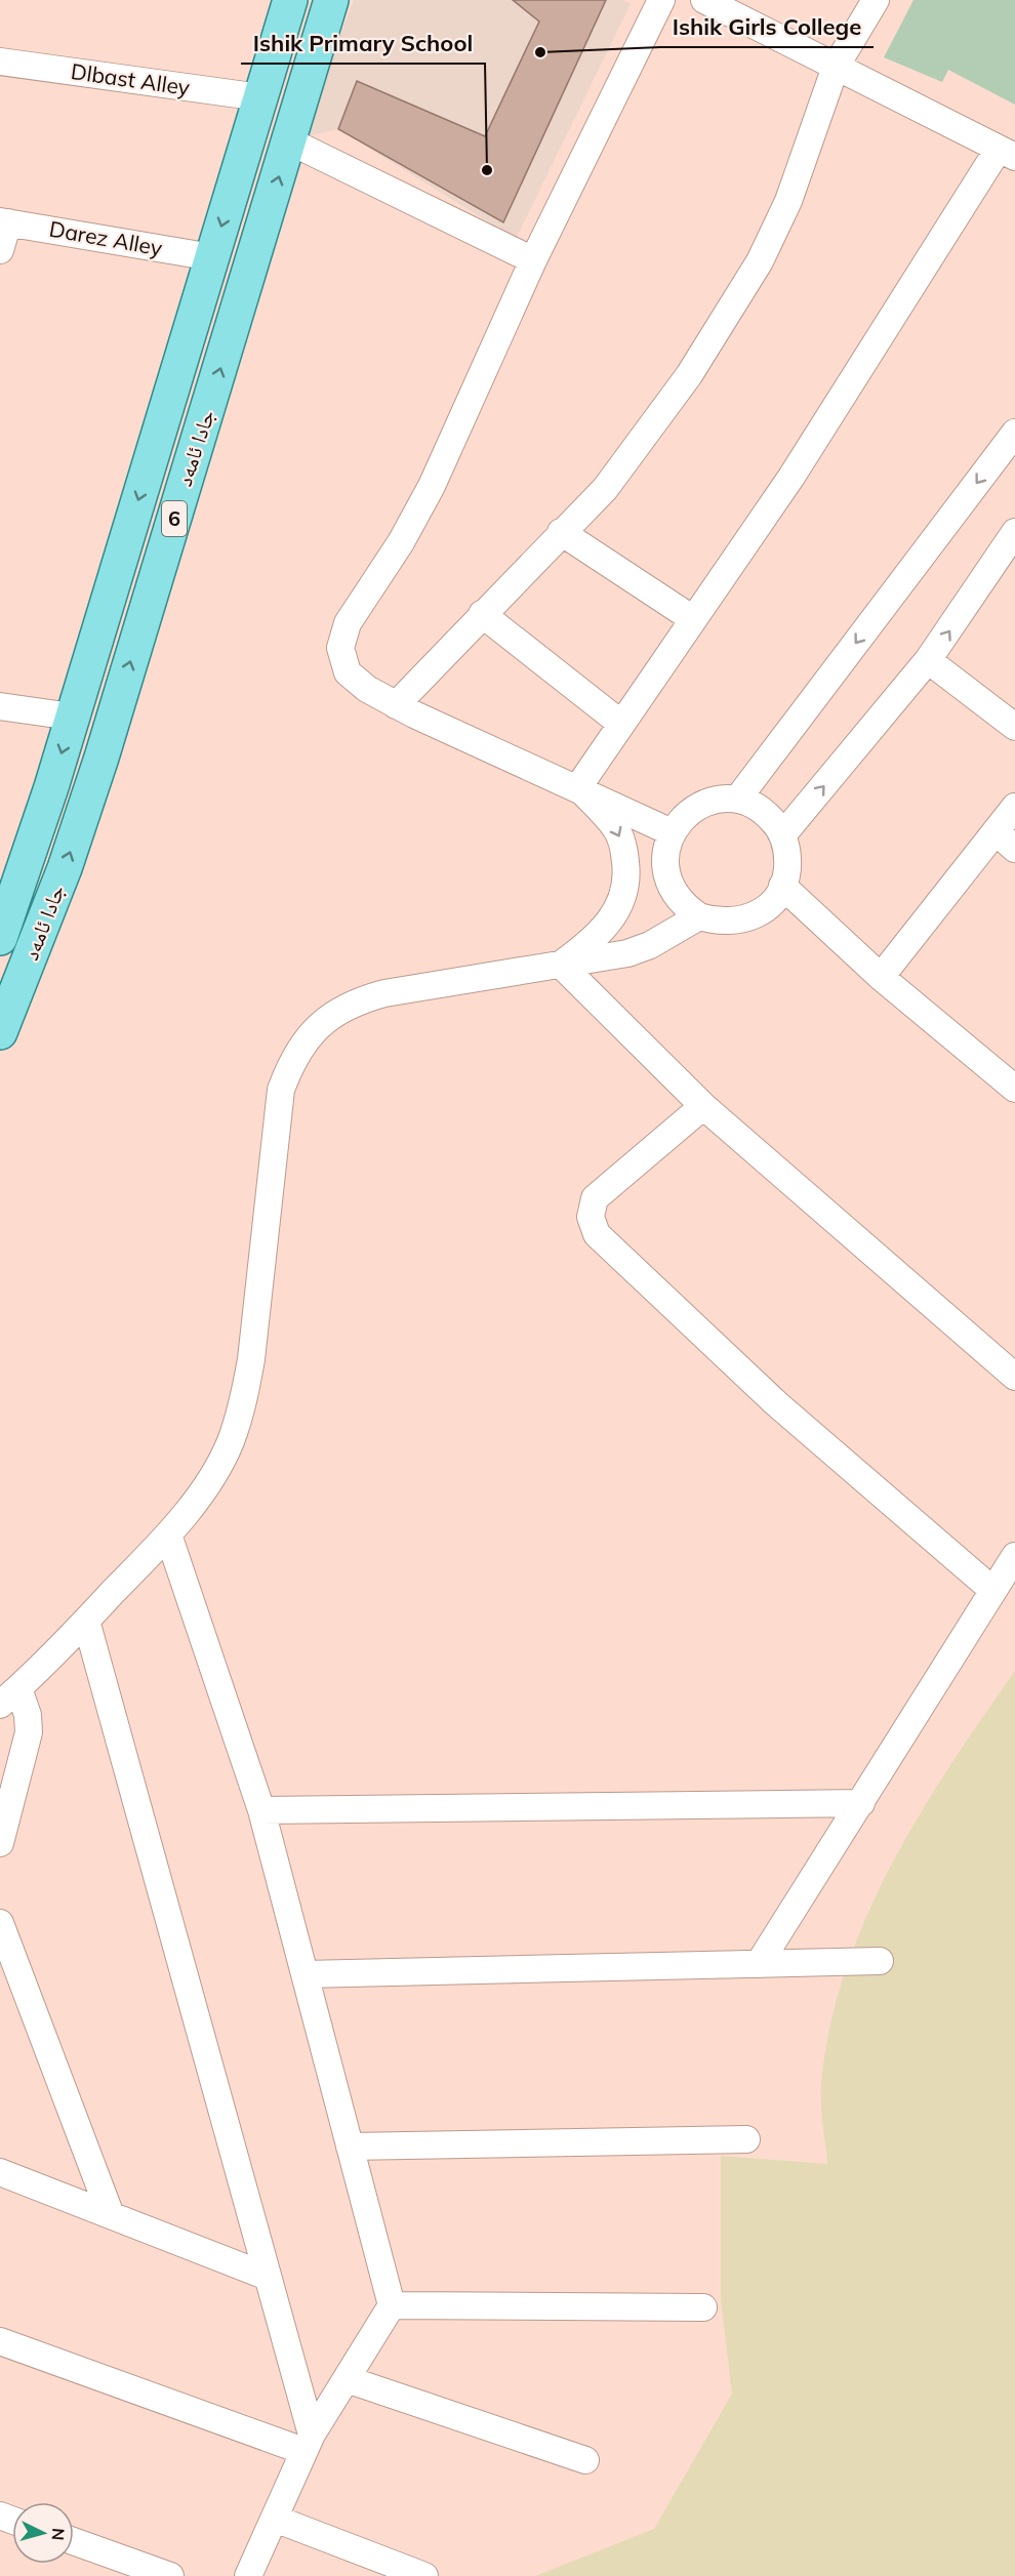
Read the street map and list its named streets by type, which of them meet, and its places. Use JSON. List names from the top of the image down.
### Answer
{
  "streets": {
    "main road": ["جادا ئامەد", "6"],
    "street": ["Dlbast Alley", "Darez Alley"]
  },
  "crossings": [
    ["Dlbast Alley", "جادا ئامەد"],
    ["Darez Alley", "جادا ئامەد"]
  ],
  "places": ["Ishik Girls College", "Ishik Primary School"],
  "north": "right"
}
